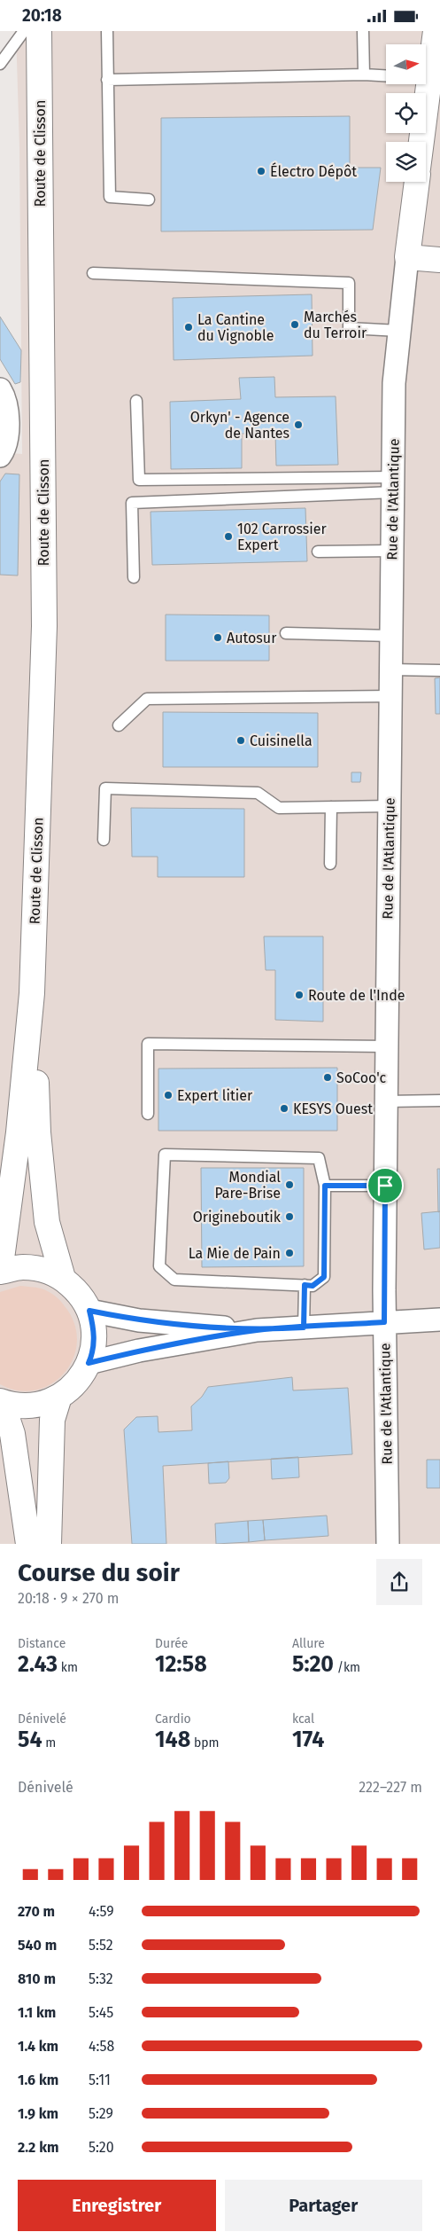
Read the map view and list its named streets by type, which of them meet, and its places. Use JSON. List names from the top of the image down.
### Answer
{
  "streets": {
    "main road": ["Route de Clisson", "Rue de l'Atlantique"]
  },
  "places": [
    "Électro Dépôt",
    "Marchés du Terroir",
    "La Cantine du Vignoble",
    "Orkyn' - Agence de Nantes",
    "102 Carrossier Expert",
    "Autosur",
    "Cuisinella",
    "Route de l'Inde",
    "SoCoo'c",
    "Expert litier",
    "KESYS Ouest",
    "Mondial Pare-Brise",
    "Origineboutik",
    "La Mie de Pain"
  ],
  "north": "right",
  "page": {
    "status": "20:18",
    "heading": ["Course du soir", "20:18 · 9 × 270 m"],
    "stats": [
      ["Distance", "2.43 km"],
      ["Durée", "12:58"],
      ["Allure", "5:20 /km"],
      ["Dénivelé", "54 m"],
      ["Cardio", "148 bpm"],
      ["kcal", "174"]
    ],
    "chart": ["Dénivelé", "222–227 m"],
    "list": [
      {
        "name": "270 m",
        "note": "4:59"
      },
      {
        "name": "540 m",
        "note": "5:52"
      },
      {
        "name": "810 m",
        "note": "5:32"
      },
      {
        "name": "1.1 km",
        "note": "5:45"
      },
      {
        "name": "1.4 km",
        "note": "4:58"
      },
      {
        "name": "1.6 km",
        "note": "5:11"
      },
      {
        "name": "1.9 km",
        "note": "5:29"
      },
      {
        "name": "2.2 km",
        "note": "5:20"
      }
    ],
    "buttons": ["Enregistrer", "Partager"]
  }
}
